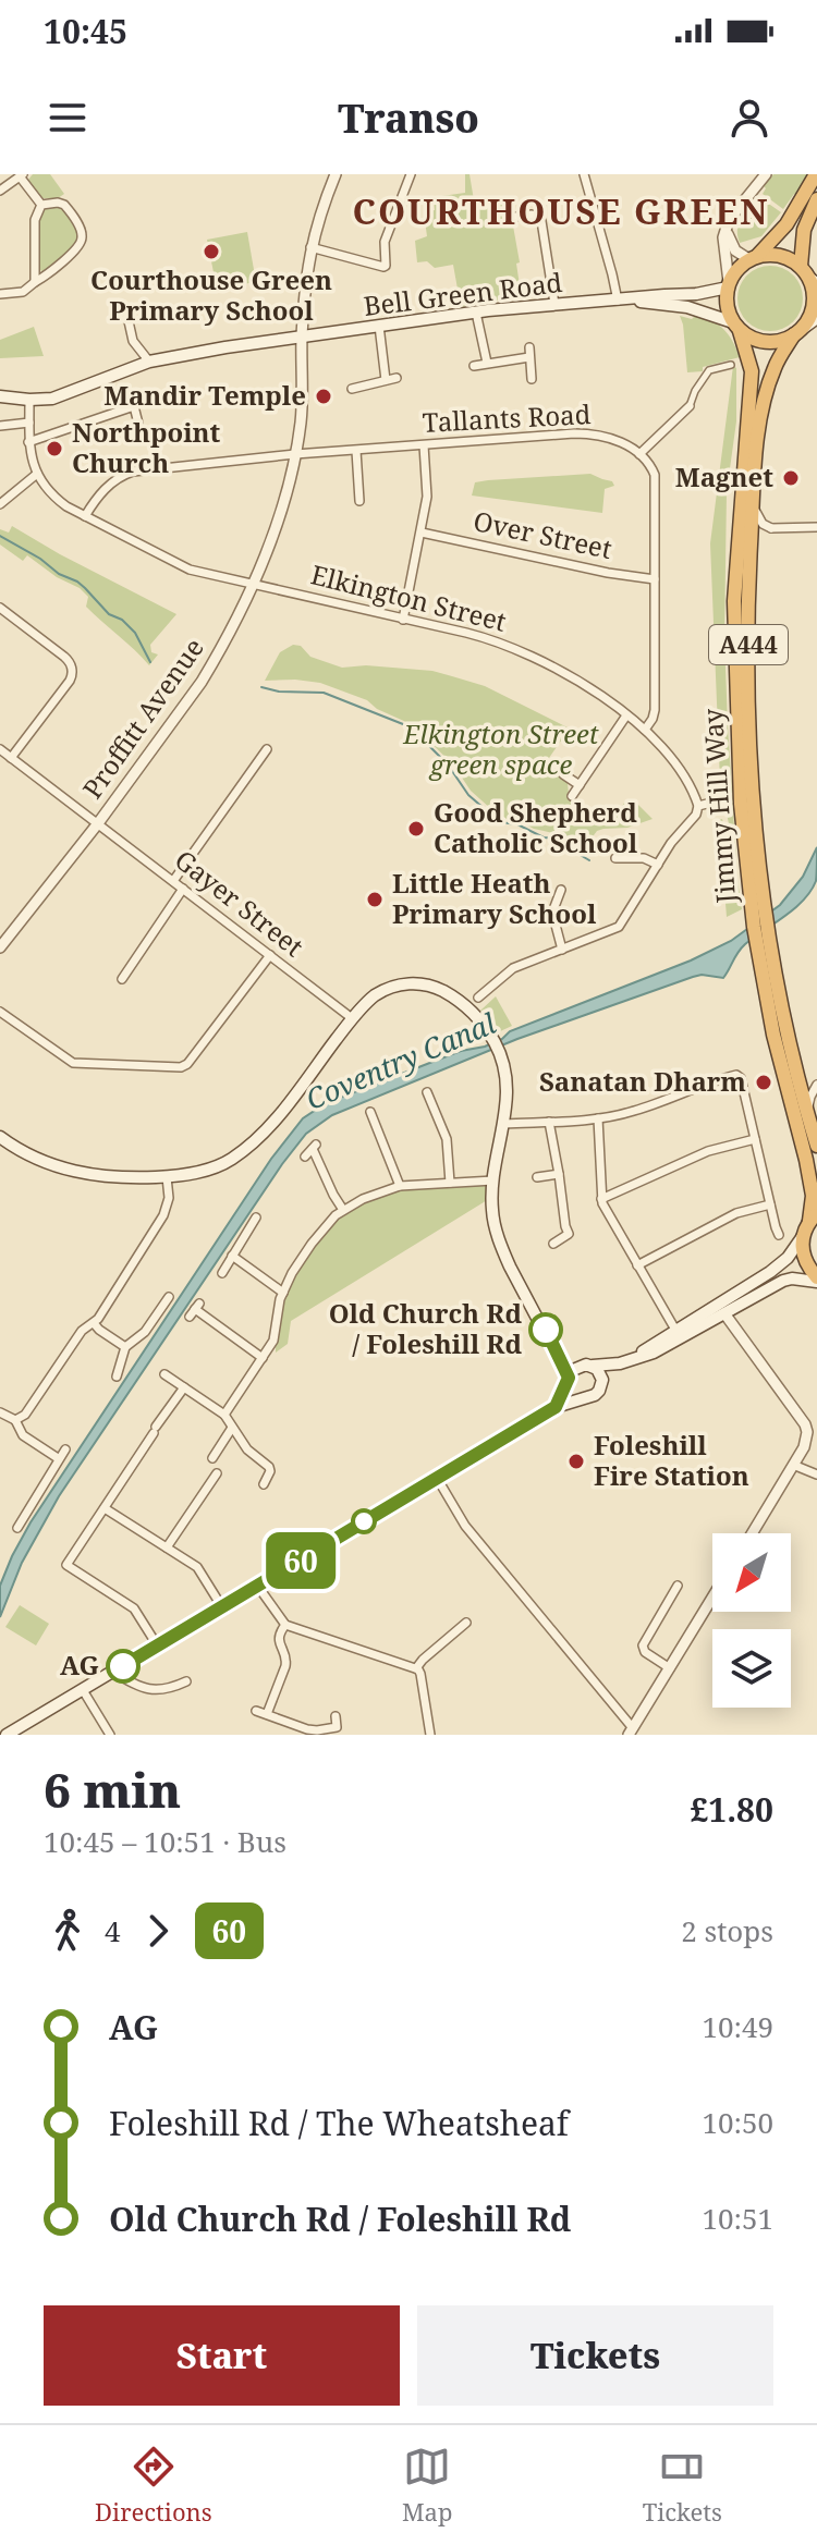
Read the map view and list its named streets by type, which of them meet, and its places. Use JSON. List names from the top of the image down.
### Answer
{
  "streets": {
    "highway": ["A444", "Jimmy Hill Way"],
    "main road": ["Bell Green Road"],
    "street": [
      "Tallants Road",
      "Over Street",
      "Elkington Street",
      "Proffitt Avenue",
      "Gayer Street"
    ]
  },
  "crossings": [
    ["Bell Green Road", "Proffitt Avenue"],
    ["Bell Green Road", "Jimmy Hill Way"],
    ["Tallants Road", "Elkington Street"],
    ["Tallants Road", "Proffitt Avenue"],
    ["Elkington Street", "Proffitt Avenue"],
    ["Proffitt Avenue", "Gayer Street"]
  ],
  "districts": ["COURTHOUSE GREEN"],
  "water": ["Coventry Canal"],
  "parks": ["Elkington Street green space"],
  "places": [
    "Courthouse Green Primary School",
    "Mandir Temple",
    "Northpoint Church",
    "Magnet",
    "Good Shepherd Catholic School",
    "Little Heath Primary School",
    "Sanatan Dharm",
    "Old Church Rd / Foleshill Rd",
    "Foleshill Fire Station",
    "AG"
  ],
  "lines": ["bus line 60"],
  "north": "bottom left",
  "page": {
    "status": "10:45",
    "header": "Transo",
    "on_map": "60",
    "heading": ["6 min", "10:45 – 10:51 · Bus", "£1.80"],
    "legs": ["4", "60", "2 stops"],
    "list": [
      {
        "name": "AG",
        "value": "10:49"
      },
      {
        "name": "Foleshill Rd / The Wheatsheaf",
        "value": "10:50"
      },
      {
        "name": "Old Church Rd / Foleshill Rd",
        "value": "10:51"
      }
    ],
    "buttons": ["Start", "Tickets"],
    "tabs": ["Directions", "Map", "Tickets"]
  }
}
